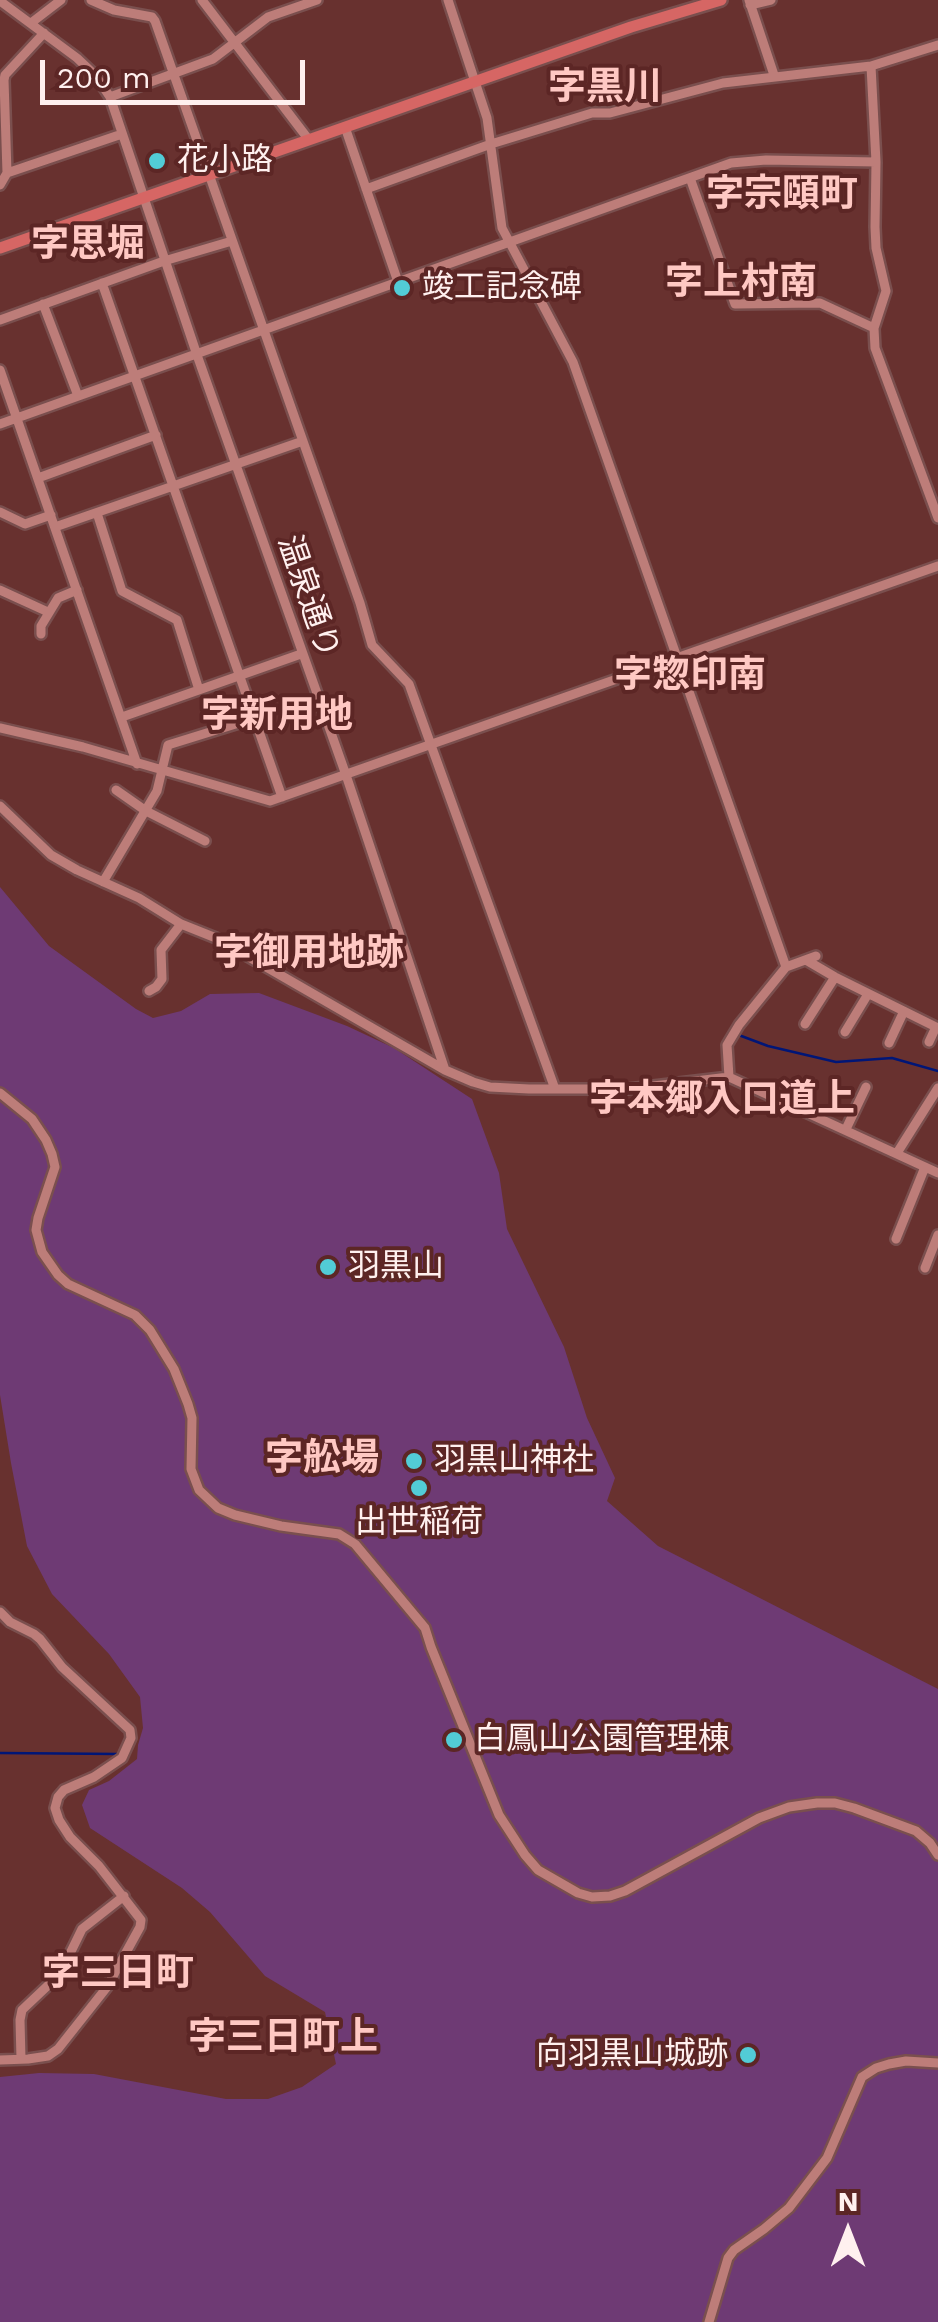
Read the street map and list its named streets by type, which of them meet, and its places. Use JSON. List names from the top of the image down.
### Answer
{
  "streets": {
    "street": ["温泉通り"]
  },
  "districts": [
    "字黒川",
    "字宗頤町",
    "字思堀",
    "字上村南",
    "字惣印南",
    "字新用地",
    "字御用地跡",
    "字本郷入口道上",
    "字舩場",
    "字三日町",
    "字三日町上"
  ],
  "places": [
    "花小路",
    "竣工記念碑",
    "羽黒山",
    "羽黒山神社",
    "出世稲荷",
    "白鳳山公園管理棟",
    "向羽黒山城跡"
  ],
  "scale_bar": "200 m",
  "north": "top"
}
